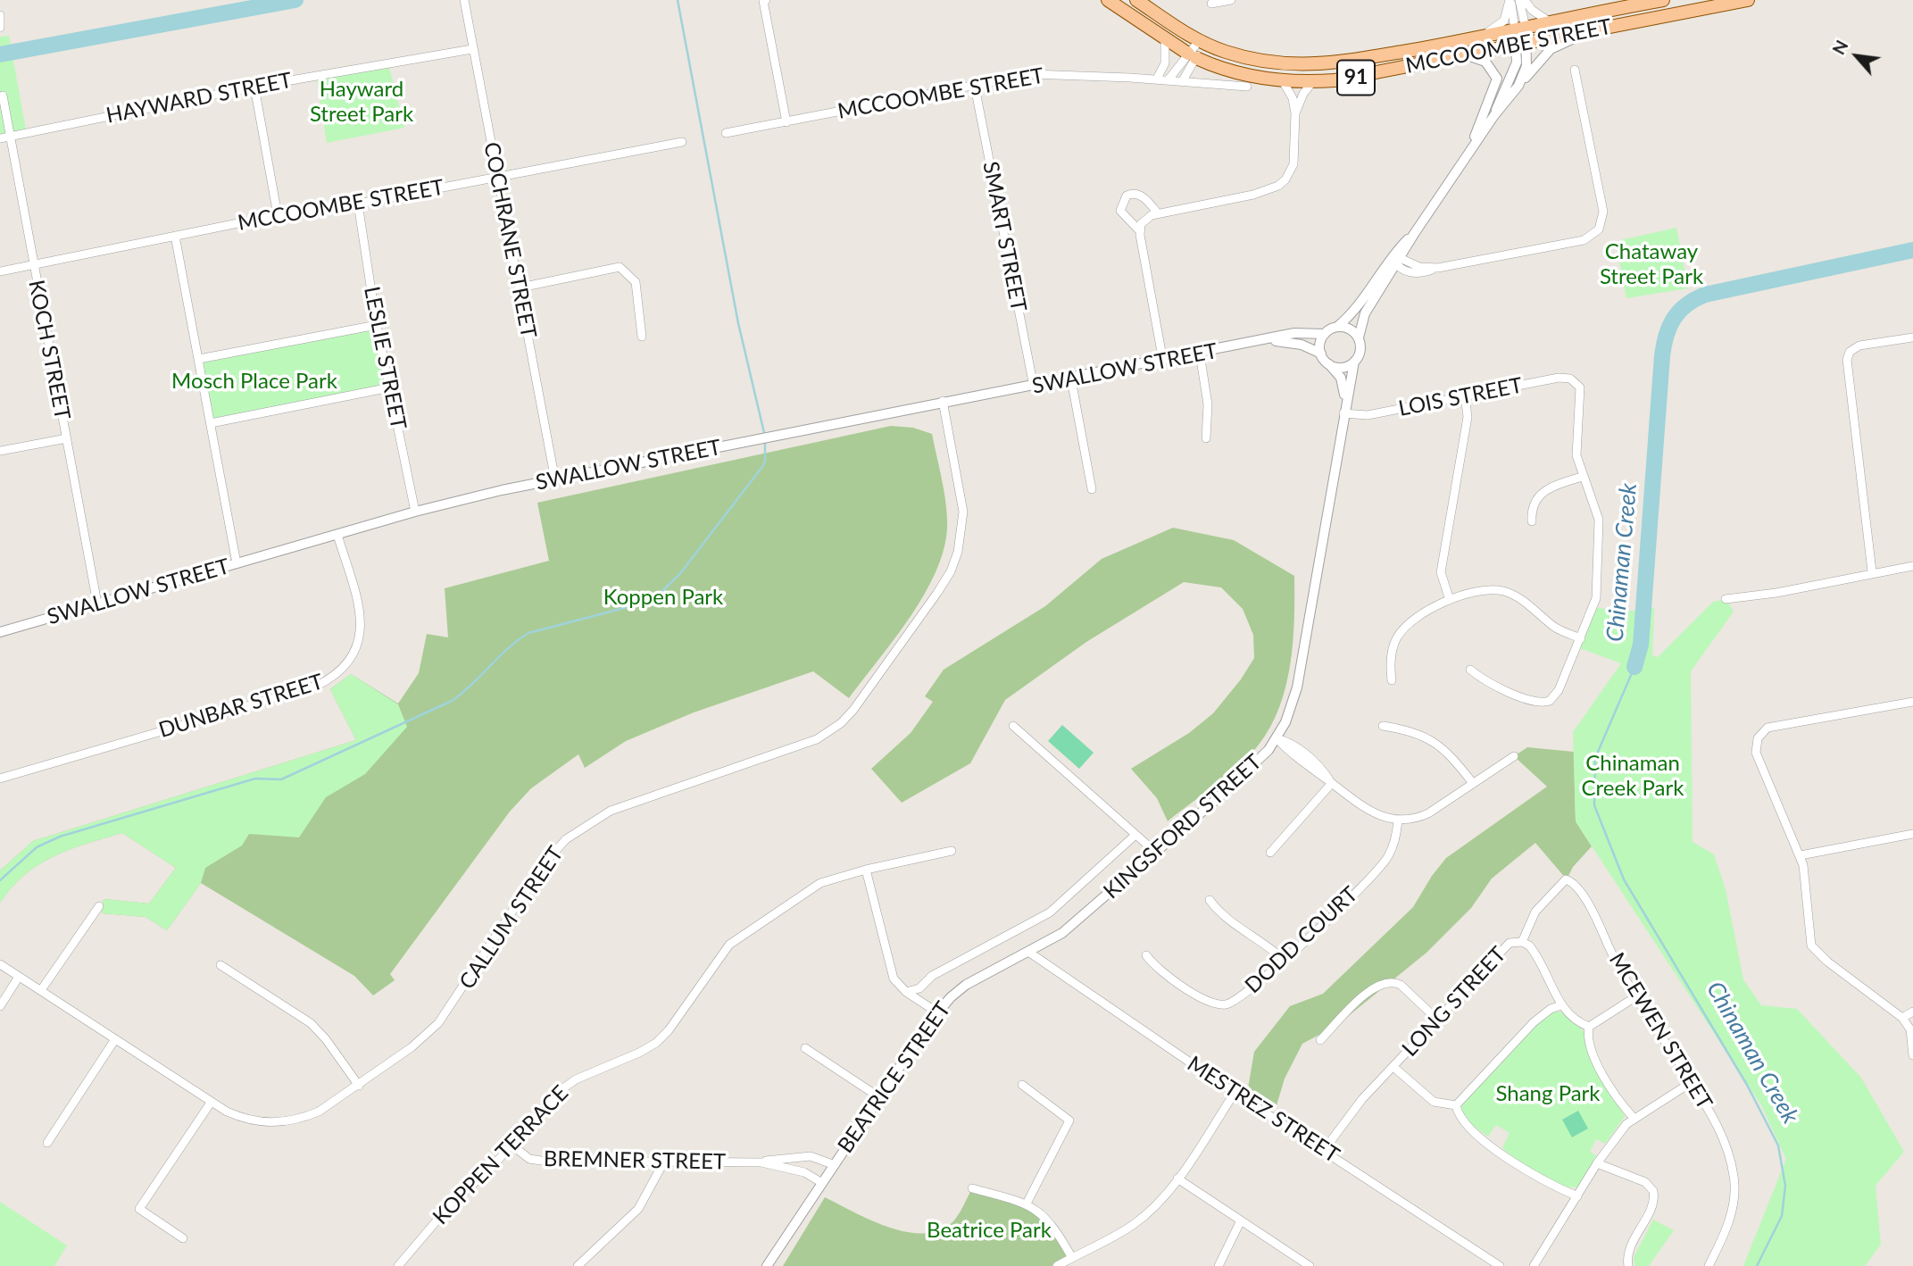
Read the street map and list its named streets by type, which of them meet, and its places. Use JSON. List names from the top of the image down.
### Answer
{
  "streets": {
    "main road": ["MCCOOMBE STREET", "91"],
    "street": [
      "HAYWARD STREET",
      "SMART STREET",
      "COCHRANE STREET",
      "KOCH STREET",
      "LESLIE STREET",
      "SWALLOW STREET",
      "LOIS STREET",
      "DUNBAR STREET",
      "KINGSFORD STREET",
      "CALLUM STREET",
      "DODD COURT",
      "LONG STREET",
      "MCEWEN STREET",
      "BEATRICE STREET",
      "MESTREZ STREET",
      "KOPPEN TERRACE",
      "BREMNER STREET"
    ]
  },
  "crossings": [
    ["MCCOOMBE STREET", "91"],
    ["MCCOOMBE STREET", "SMART STREET"],
    ["MCCOOMBE STREET", "COCHRANE STREET"],
    ["MCCOOMBE STREET", "KOCH STREET"],
    ["MCCOOMBE STREET", "LESLIE STREET"],
    ["HAYWARD STREET", "COCHRANE STREET"],
    ["HAYWARD STREET", "KOCH STREET"],
    ["SMART STREET", "SWALLOW STREET"],
    ["COCHRANE STREET", "SWALLOW STREET"],
    ["KOCH STREET", "SWALLOW STREET"],
    ["LESLIE STREET", "SWALLOW STREET"],
    ["SWALLOW STREET", "DUNBAR STREET"],
    ["SWALLOW STREET", "KINGSFORD STREET"],
    ["SWALLOW STREET", "CALLUM STREET"],
    ["LOIS STREET", "KINGSFORD STREET"],
    ["KINGSFORD STREET", "BEATRICE STREET"],
    ["KINGSFORD STREET", "MESTREZ STREET"],
    ["LONG STREET", "MCEWEN STREET"],
    ["LONG STREET", "MESTREZ STREET"],
    ["BEATRICE STREET", "MESTREZ STREET"],
    ["BEATRICE STREET", "BREMNER STREET"],
    ["KOPPEN TERRACE", "BREMNER STREET"]
  ],
  "water": ["Chinaman Creek"],
  "parks": [
    "Hayward Street Park",
    "Chataway Street Park",
    "Mosch Place Park",
    "Koppen Park",
    "Chinaman Creek Park",
    "Shang Park",
    "Beatrice Park"
  ],
  "north": "top left"
}
